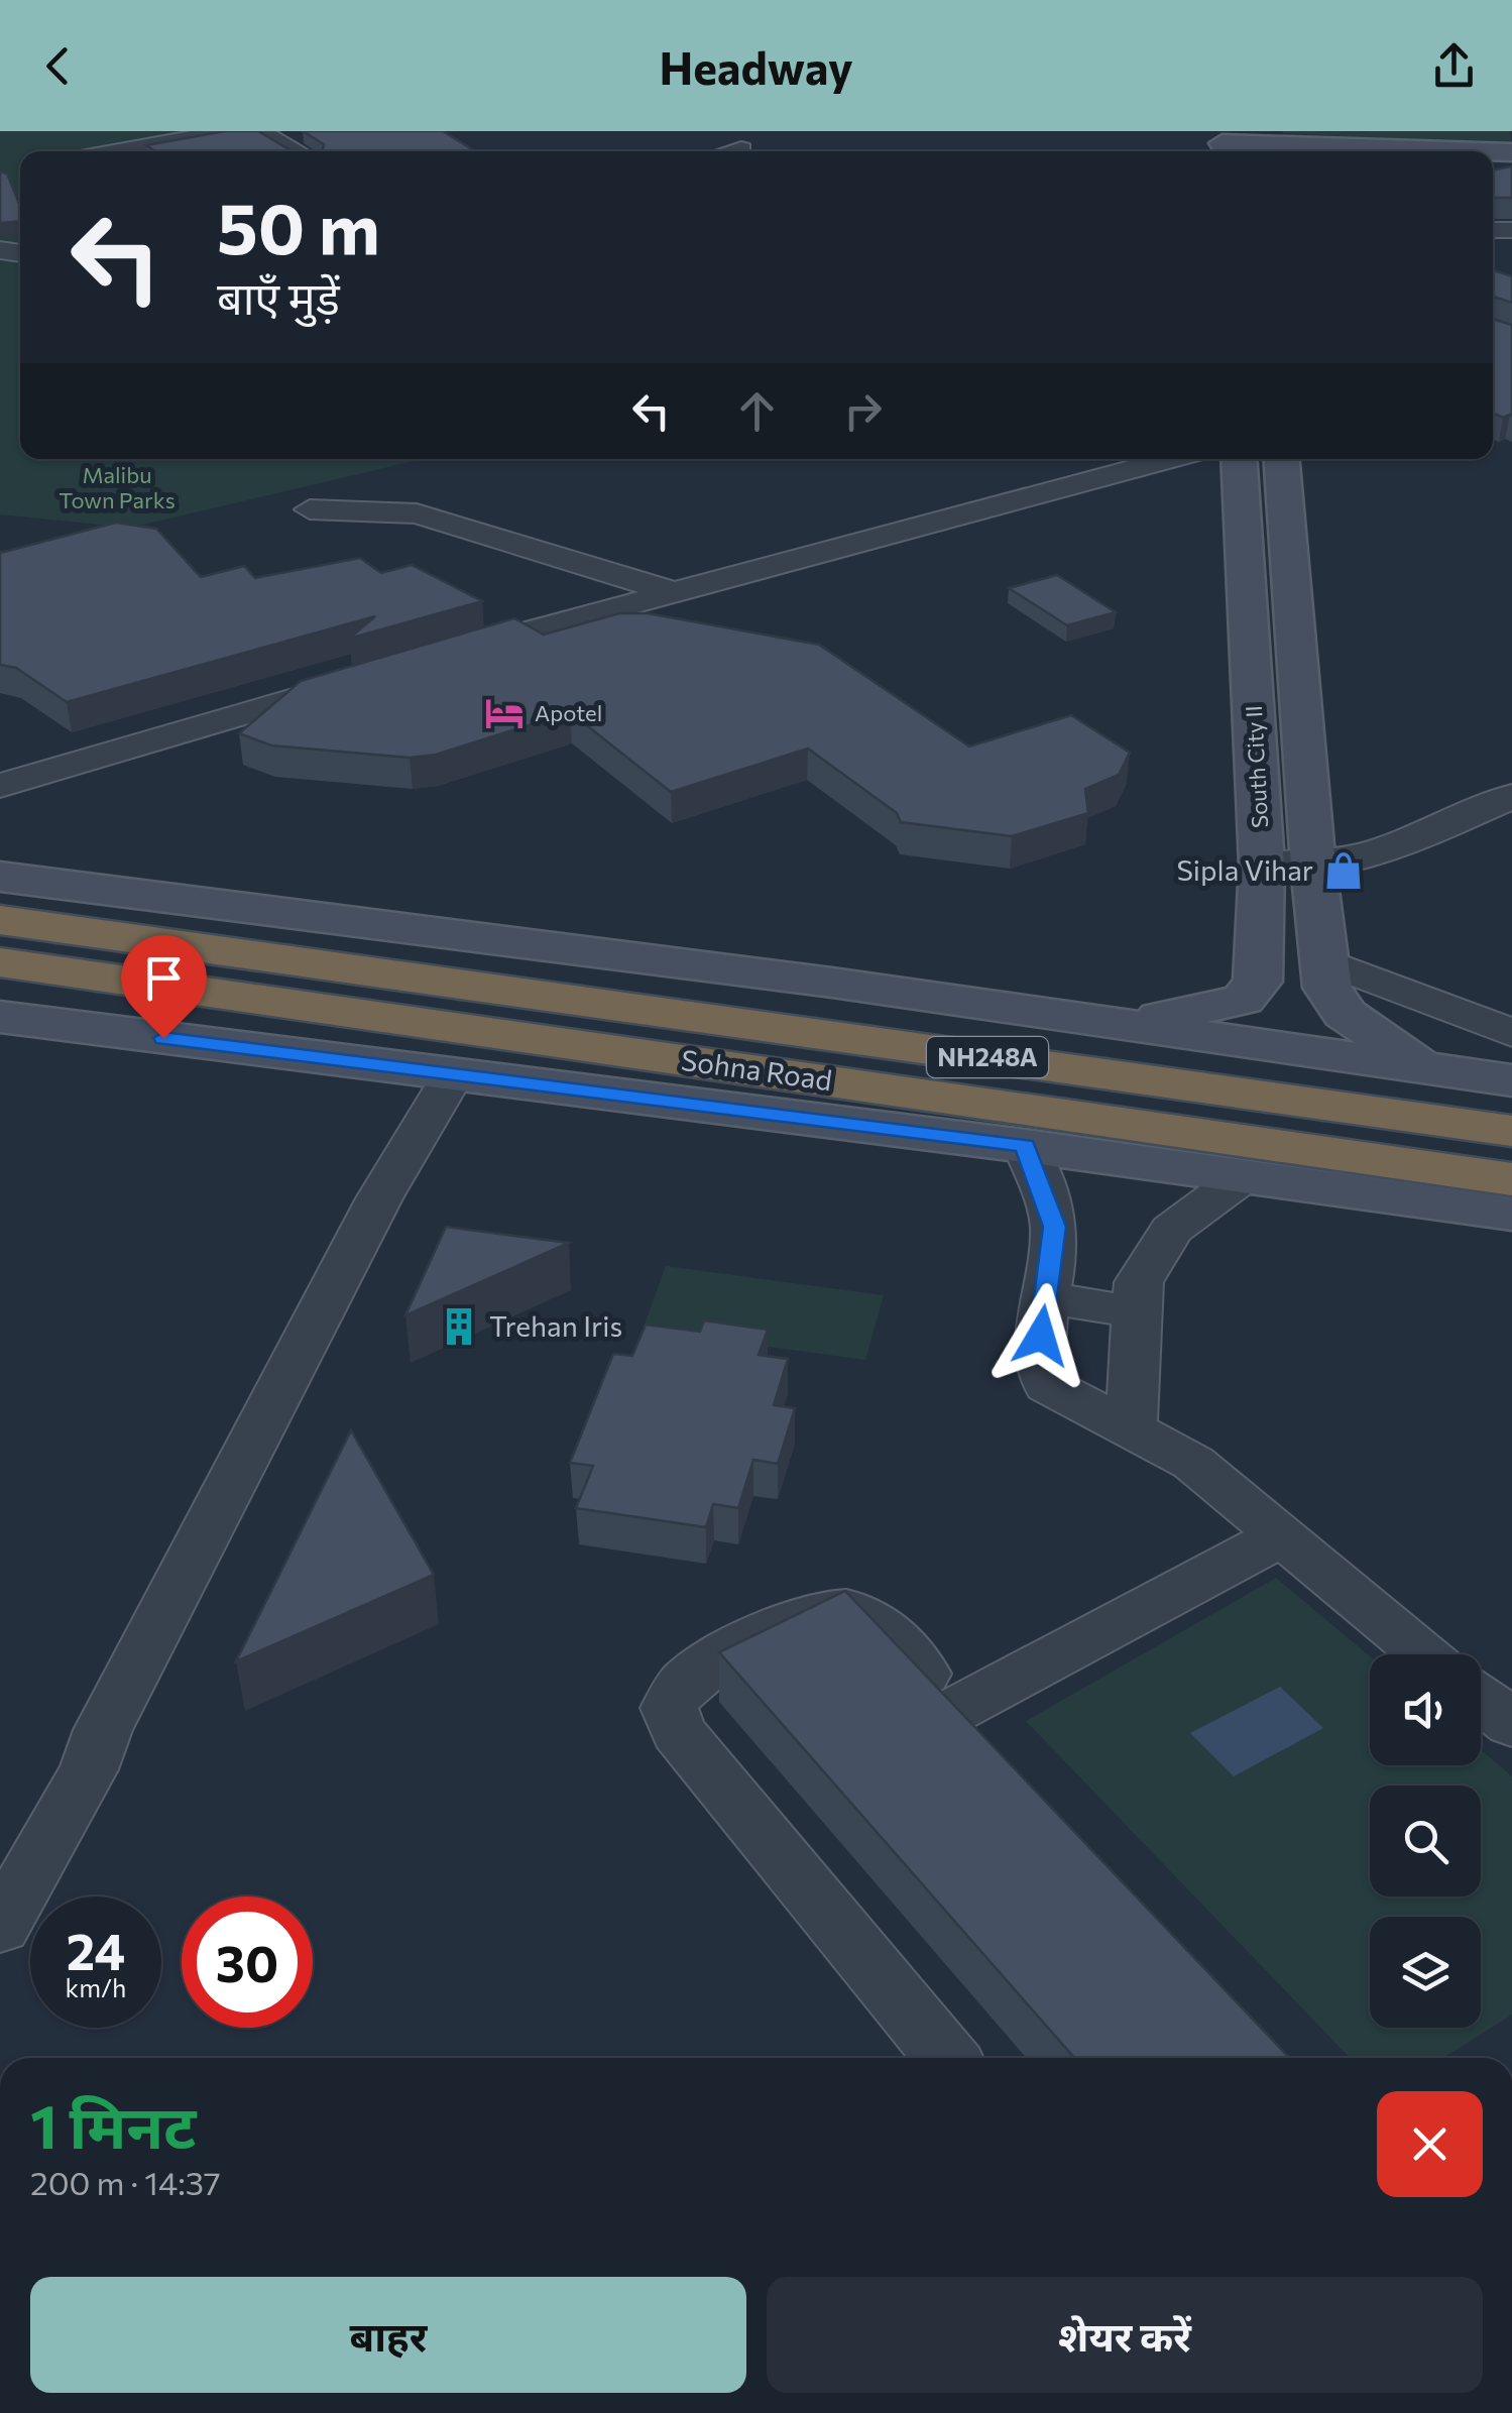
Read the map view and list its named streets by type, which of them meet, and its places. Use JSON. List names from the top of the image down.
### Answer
{
  "streets": {
    "highway": ["NH248A", "Sohna Road"],
    "main road": ["South City II"]
  },
  "parks": ["Malibu Town Parks"],
  "places": {
    "hotel": ["Apotel"],
    "shop": ["Sipla Vihar"],
    "building": ["Trehan Iris"]
  },
  "page": {
    "header": "Headway",
    "turn": ["50 m", "बाएँ मुड़ें"],
    "speed": "24 km/h",
    "limit": "30",
    "heading": ["1 मिनट", "200 m · 14:37"],
    "buttons": ["बाहर", "शेयर करें"]
  }
}
